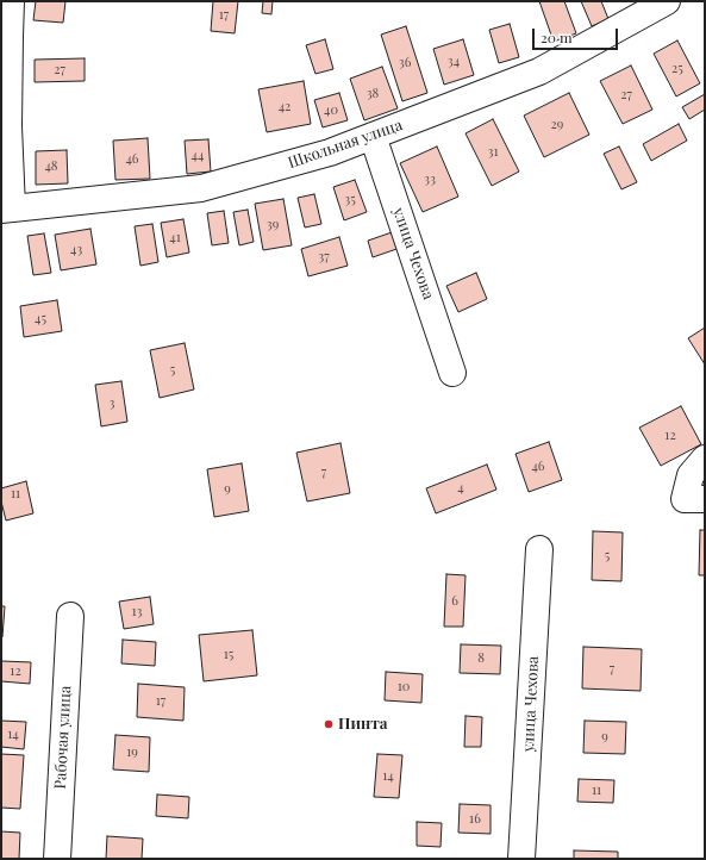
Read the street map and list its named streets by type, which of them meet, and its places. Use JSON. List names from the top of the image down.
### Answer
{
  "streets": {
    "street": ["Школьная улица", "улица Чехова", "Рабочая улица"]
  },
  "crossings": [
    ["Школьная улица", "улица Чехова"]
  ],
  "places": ["Пинта"],
  "house_numbers": [
    "17",
    "34",
    "36",
    "25",
    "27",
    "38",
    "27",
    "42",
    "40",
    "29",
    "31",
    "44",
    "46",
    "48",
    "33",
    "35",
    "39",
    "41",
    "43",
    "37",
    "45",
    "5",
    "3",
    "12",
    "46",
    "7",
    "4",
    "9",
    "11",
    "5",
    "6",
    "13",
    "15",
    "8",
    "7",
    "12",
    "10",
    "17",
    "14",
    "9",
    "19",
    "14",
    "11",
    "16"
  ],
  "scale_bar": "20 m"
}
